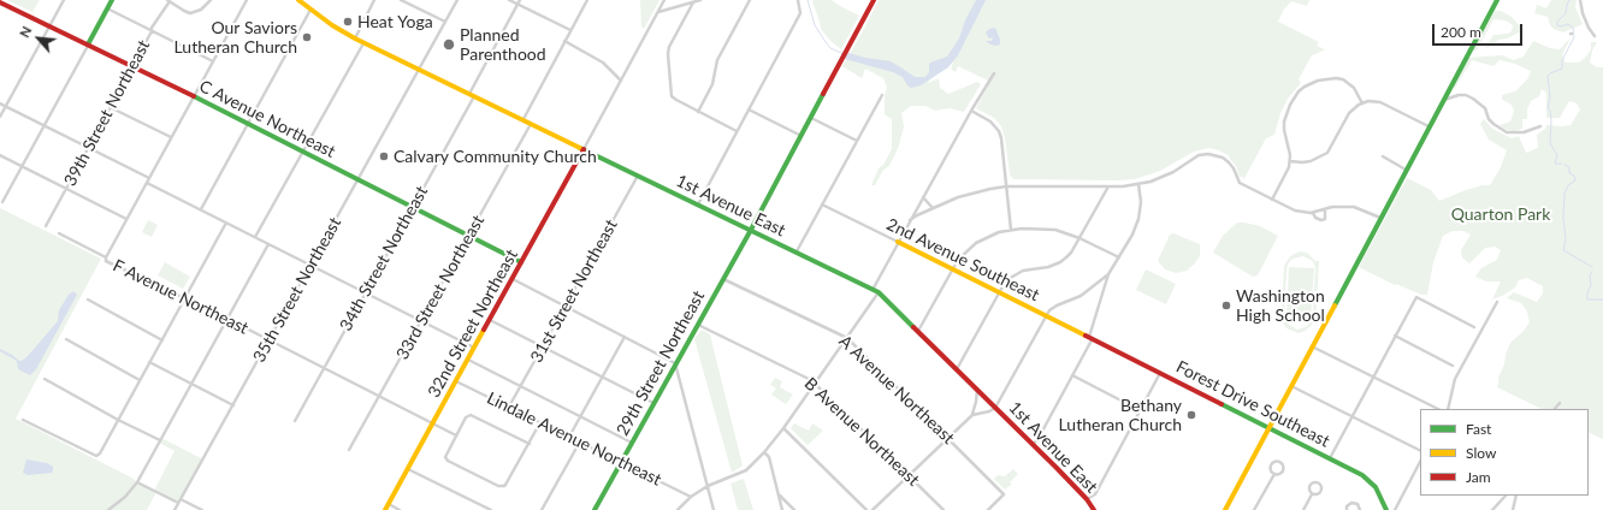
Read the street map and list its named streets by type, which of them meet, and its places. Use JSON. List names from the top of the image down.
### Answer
{
  "streets": {
    "main road": [
      "C Avenue Northeast",
      "1st Avenue East",
      "2nd Avenue Southeast",
      "32nd Street Northeast",
      "29th Street Northeast",
      "Forest Drive Southeast"
    ],
    "street": [
      "39th Street Northeast",
      "34th Street Northeast",
      "33rd Street Northeast",
      "35th Street Northeast",
      "31st Street Northeast",
      "F Avenue Northeast",
      "A Avenue Northeast",
      "B Avenue Northeast",
      "Lindale Avenue Northeast"
    ]
  },
  "crossings": [
    ["39th Street Northeast", "C Avenue Northeast"],
    ["C Avenue Northeast", "34th Street Northeast"],
    ["C Avenue Northeast", "33rd Street Northeast"],
    ["C Avenue Northeast", "35th Street Northeast"],
    ["C Avenue Northeast", "32nd Street Northeast"],
    ["1st Avenue East", "34th Street Northeast"],
    ["1st Avenue East", "33rd Street Northeast"],
    ["1st Avenue East", "35th Street Northeast"],
    ["1st Avenue East", "31st Street Northeast"],
    ["1st Avenue East", "32nd Street Northeast"],
    ["1st Avenue East", "29th Street Northeast"],
    ["34th Street Northeast", "F Avenue Northeast"],
    ["2nd Avenue Southeast", "Forest Drive Southeast"],
    ["33rd Street Northeast", "F Avenue Northeast"],
    ["35th Street Northeast", "F Avenue Northeast"],
    ["31st Street Northeast", "Lindale Avenue Northeast"],
    ["F Avenue Northeast", "32nd Street Northeast"],
    ["32nd Street Northeast", "Lindale Avenue Northeast"],
    ["29th Street Northeast", "A Avenue Northeast"],
    ["29th Street Northeast", "B Avenue Northeast"],
    ["29th Street Northeast", "Lindale Avenue Northeast"]
  ],
  "parks": ["Quarton Park"],
  "places": [
    "Heat Yoga",
    "Our Saviors Lutheran Church",
    "Planned Parenthood",
    "Calvary Community Church",
    "Washington High School",
    "Bethany Lutheran Church"
  ],
  "legend": ["Fast", "Slow", "Jam"],
  "scale_bar": "200 m",
  "north": "top left"
}
